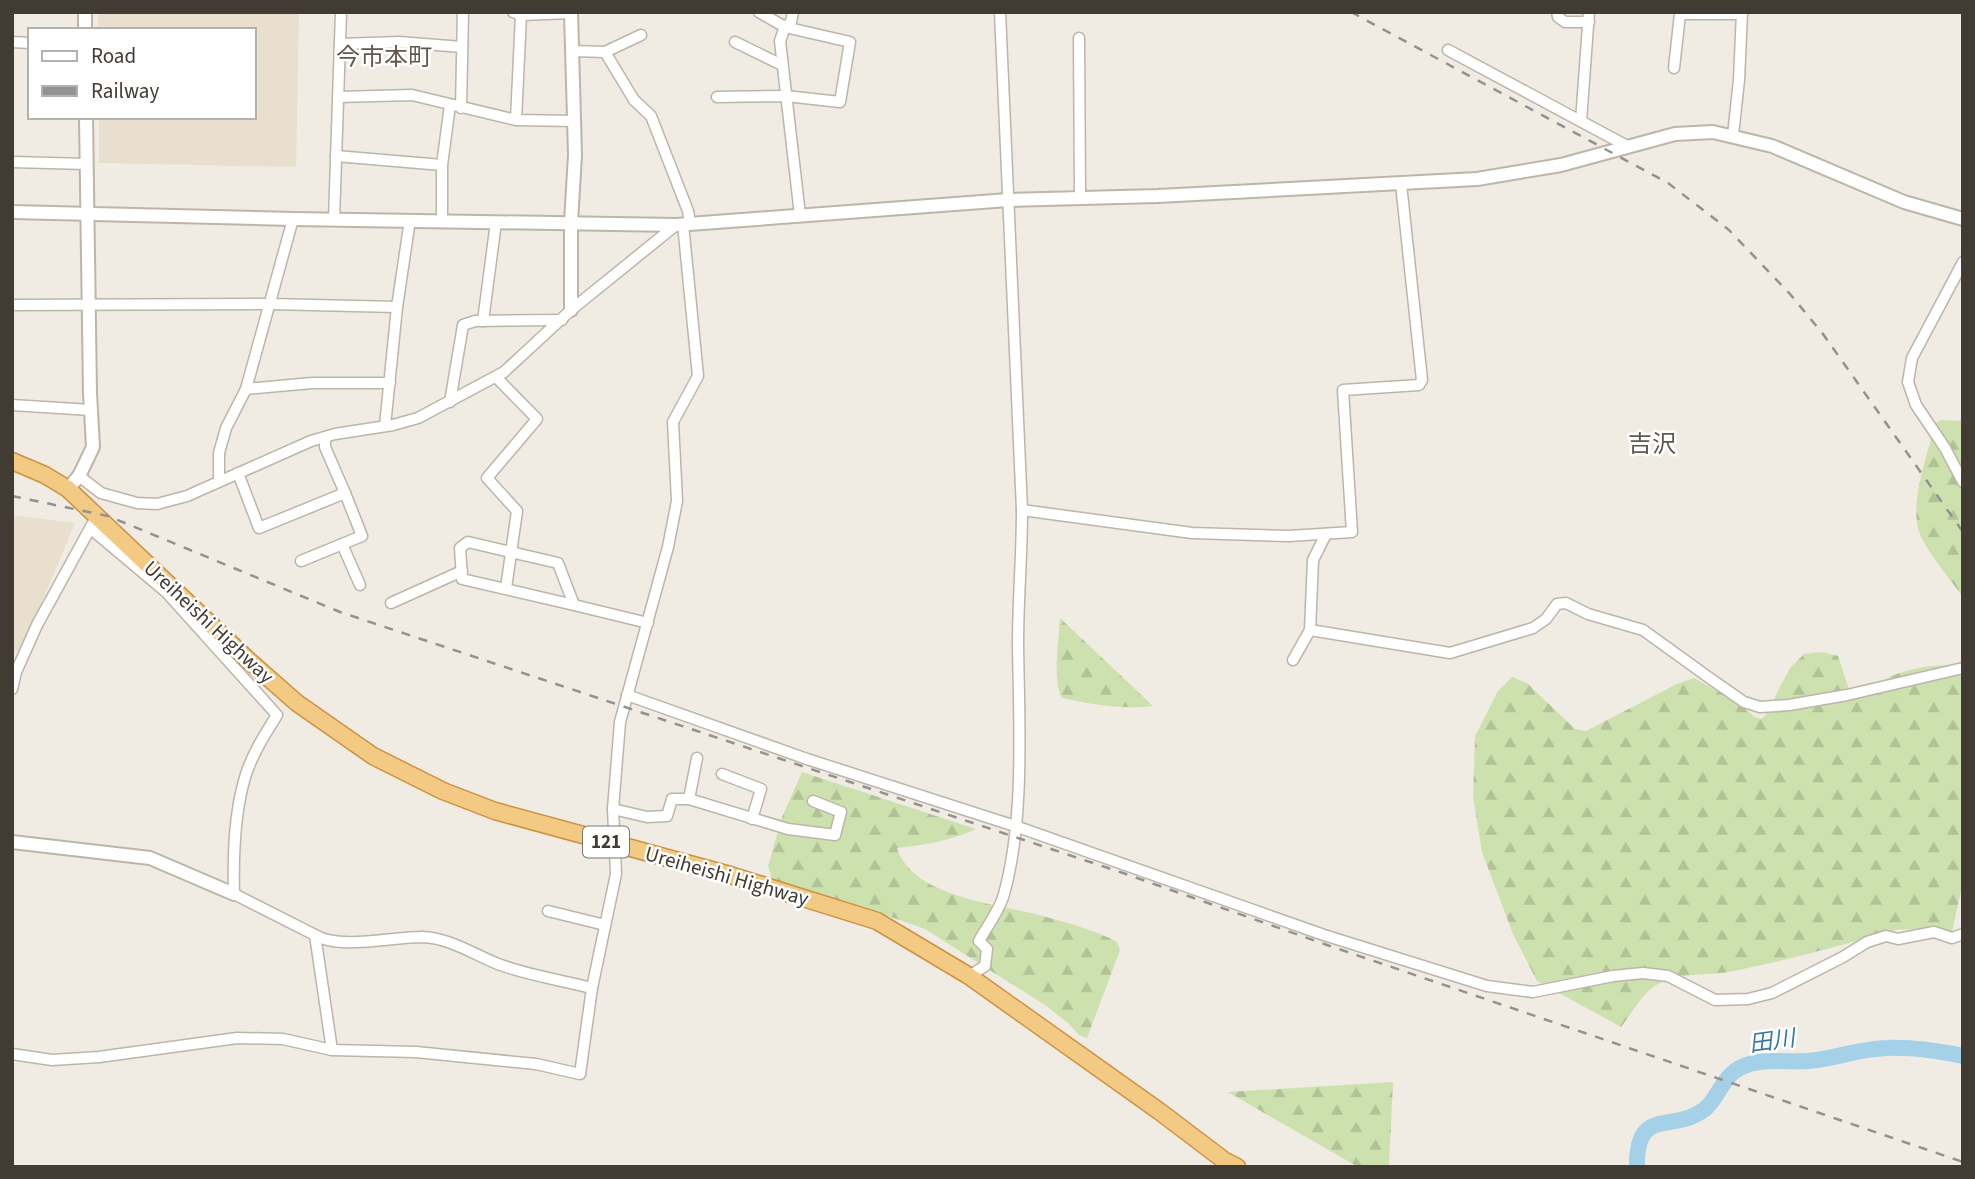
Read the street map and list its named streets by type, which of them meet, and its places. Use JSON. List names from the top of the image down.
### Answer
{
  "streets": {
    "highway": ["Ureiheishi Highway", "121"]
  },
  "districts": ["今市本町", "吉沢"],
  "water": ["田川"],
  "legend": ["Road", "Railway"]
}
